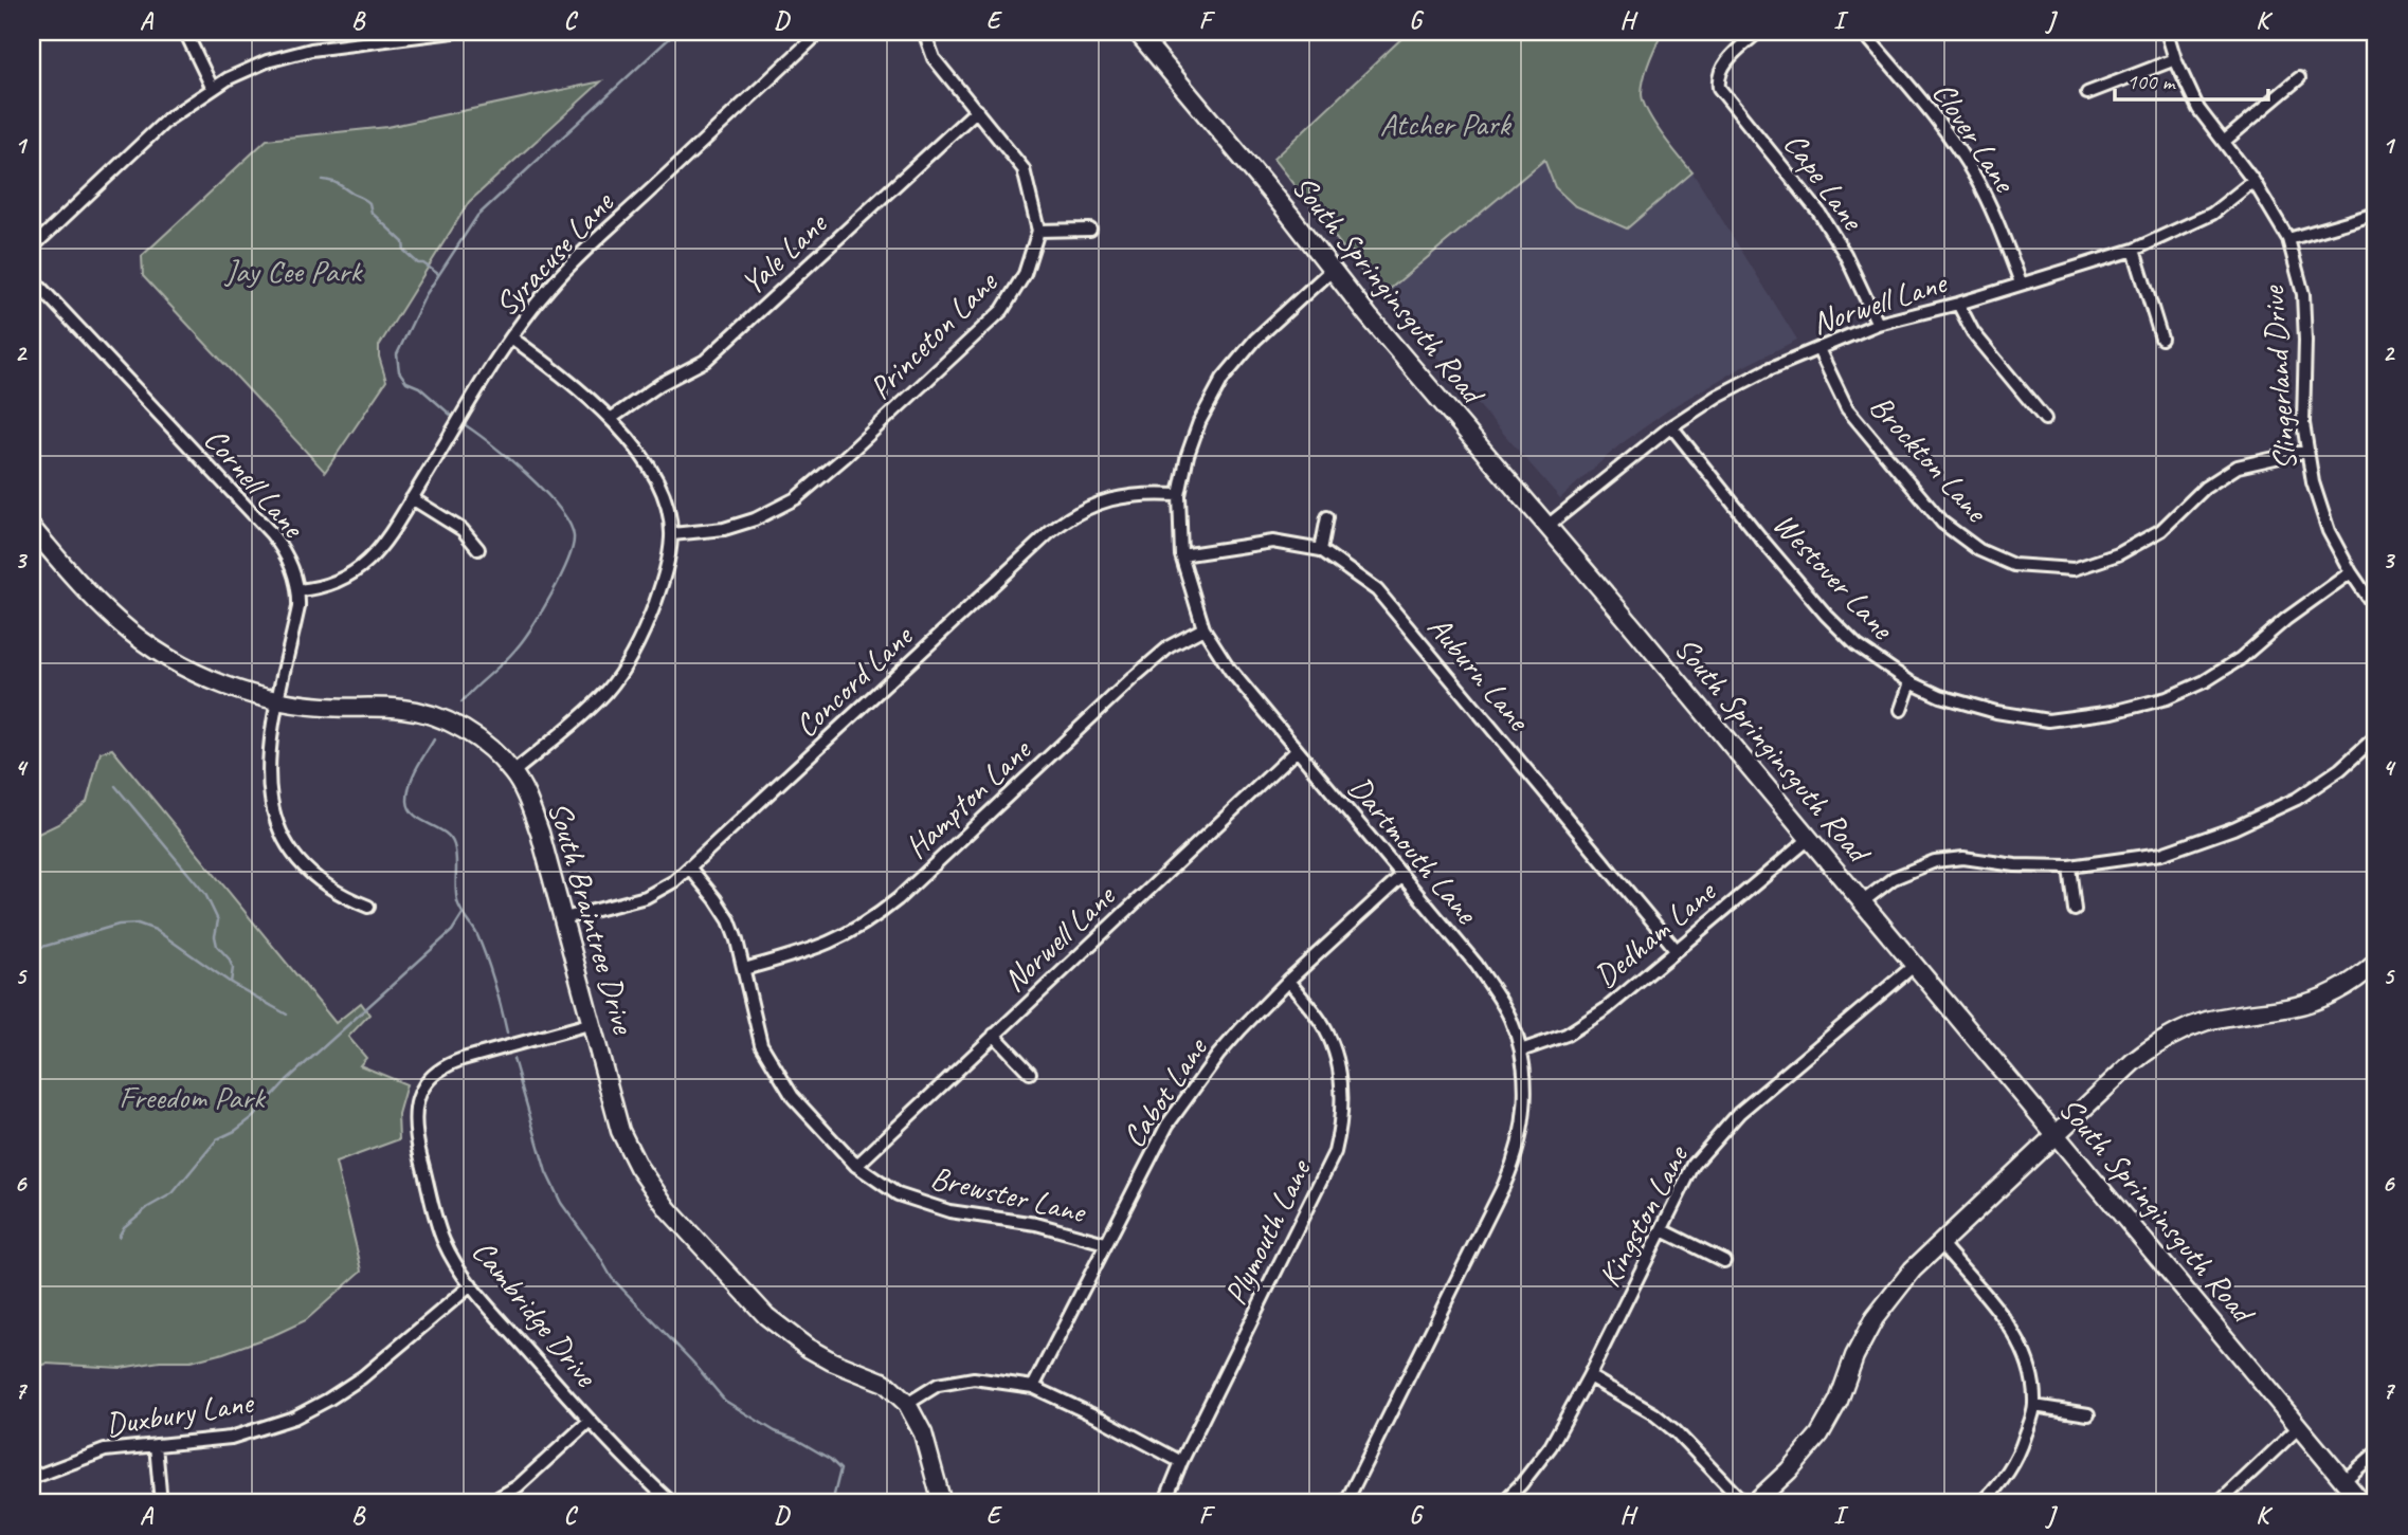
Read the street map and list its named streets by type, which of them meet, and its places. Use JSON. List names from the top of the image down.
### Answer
{
  "streets": {
    "street": [
      "Clover Lane",
      "Cape Lane",
      "Syracuse Lane",
      "Yale Lane",
      "South Springinsguth Road",
      "Norwell Lane",
      "Princeton Lane",
      "Slingerland Drive",
      "Brockton Lane",
      "Cornell Lane",
      "Westover Lane",
      "Auburn Lane",
      "Concord Lane",
      "Hampton Lane",
      "Dartmouth Lane",
      "South Braintree Drive",
      "Dedham Lane",
      "Cabot Lane",
      "Brewster Lane",
      "Kingston Lane",
      "Plymouth Lane",
      "Cambridge Drive",
      "Duxbury Lane"
    ]
  },
  "crossings": [
    ["Clover Lane", "Norwell Lane"],
    ["Cape Lane", "Norwell Lane"],
    ["Syracuse Lane", "Cornell Lane"],
    ["South Springinsguth Road", "Norwell Lane"],
    ["South Springinsguth Road", "Dartmouth Lane"],
    ["South Springinsguth Road", "Dedham Lane"],
    ["South Springinsguth Road", "Kingston Lane"],
    ["Norwell Lane", "Slingerland Drive"],
    ["Norwell Lane", "Brockton Lane"],
    ["Norwell Lane", "Westover Lane"],
    ["Norwell Lane", "Dartmouth Lane"],
    ["Norwell Lane", "Brewster Lane"],
    ["Slingerland Drive", "Brockton Lane"],
    ["Slingerland Drive", "Westover Lane"],
    ["Cornell Lane", "South Braintree Drive"],
    ["Auburn Lane", "Dartmouth Lane"],
    ["Auburn Lane", "Dedham Lane"],
    ["Concord Lane", "Dartmouth Lane"],
    ["Concord Lane", "South Braintree Drive"],
    ["Concord Lane", "Brewster Lane"],
    ["Hampton Lane", "Dartmouth Lane"],
    ["Hampton Lane", "Brewster Lane"],
    ["Dartmouth Lane", "Dedham Lane"],
    ["Dartmouth Lane", "Cabot Lane"],
    ["South Braintree Drive", "Cambridge Drive"],
    ["Cabot Lane", "Brewster Lane"],
    ["Cabot Lane", "Plymouth Lane"],
    ["Cambridge Drive", "Duxbury Lane"]
  ],
  "parks": ["Atcher Park", "Jay Cee Park", "Freedom Park"],
  "scale_bar": "100 m",
  "grid": {
    "columns": [
      "A",
      "B",
      "C",
      "D",
      "E",
      "F",
      "G",
      "H",
      "I",
      "J",
      "K"
    ],
    "rows": [
      "1",
      "2",
      "3",
      "4",
      "5",
      "6",
      "7"
    ]
  }
}
